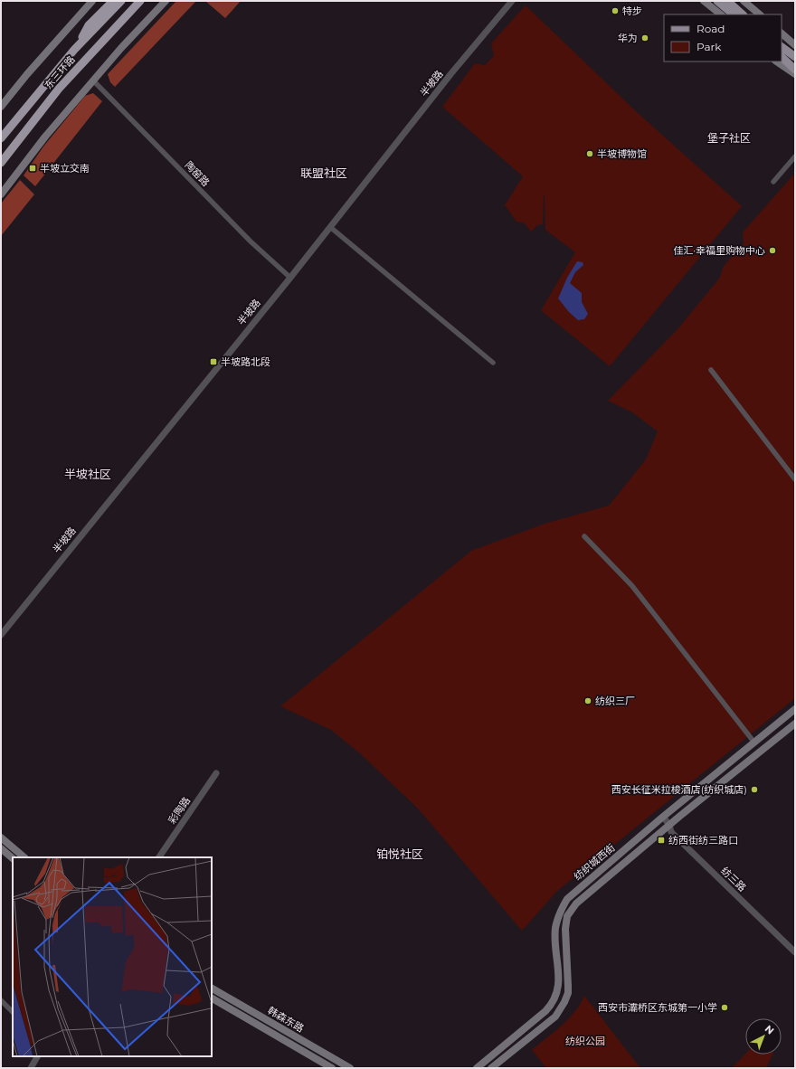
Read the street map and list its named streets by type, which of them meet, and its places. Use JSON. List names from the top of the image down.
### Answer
{
  "streets": {
    "highway": ["东三环路"],
    "main road": ["纺织城西街", "韩森东路"],
    "street": [
      "半坡路",
      "陶窑路",
      "彩陶路",
      "纺三路"
    ]
  },
  "crossings": [
    ["半坡路", "陶窑路"],
    ["纺织城西街", "纺三路"]
  ],
  "districts": [
    "堡子社区",
    "联盟社区",
    "半坡社区",
    "铂悦社区"
  ],
  "parks": ["纺织公园"],
  "places": {
    "other": [
      "特步",
      "华为",
      "半坡博物馆",
      "佳汇·幸福里购物中心",
      "纺织三厂",
      "西安长征米拉梭酒店(纺织城店)",
      "西安市灞桥区东城第一小学"
    ],
    "transit": ["半坡立交南", "半坡路北段", "纺西街纺三路口"]
  },
  "legend": ["Road", "Park"],
  "north": "top right"
}
